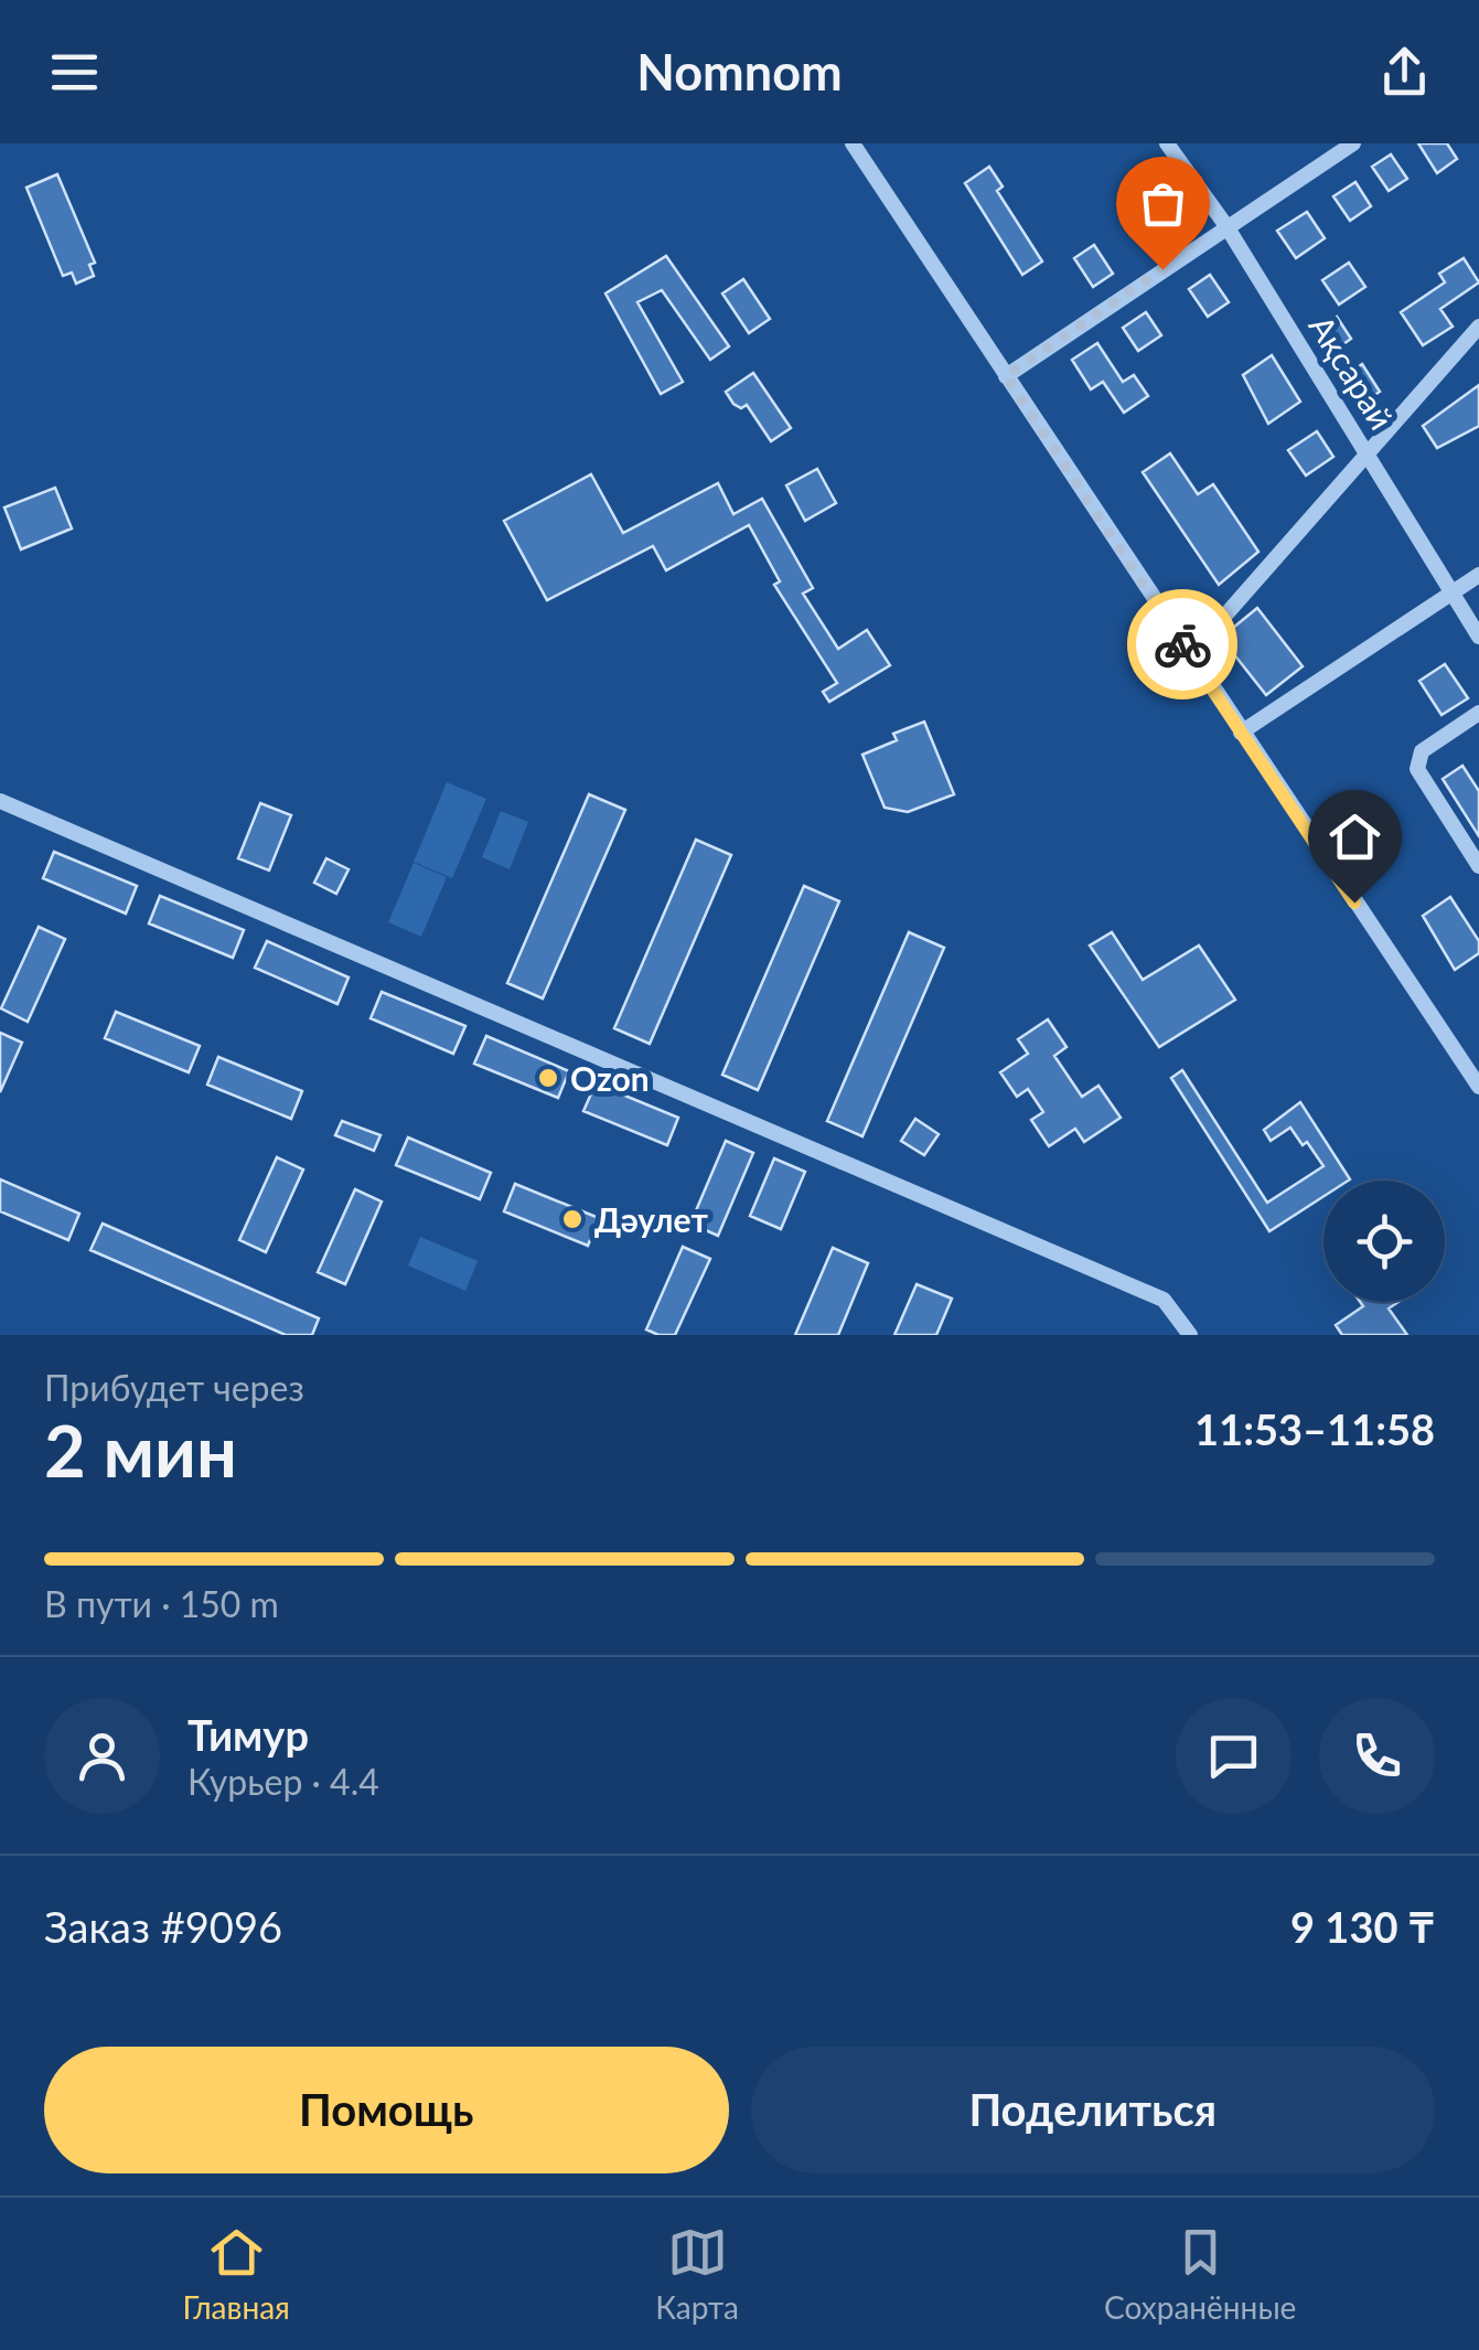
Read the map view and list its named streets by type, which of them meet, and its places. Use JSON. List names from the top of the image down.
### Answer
{
  "streets": {
    "street": ["Ақсарай"]
  },
  "places": ["Ozon", "Дәулет"],
  "page": {
    "header": "Nomnom",
    "heading": ["2 мин", "Прибудет через", "11:53–11:58"],
    "panel": [
      "Тимур",
      "Курьер · 4.4",
      "Заказ #9096",
      "9 130 ₸"
    ],
    "bar": "В пути · 150 m",
    "buttons": ["Помощь", "Поделиться"],
    "tabs": ["Главная", "Карта", "Сохранённые"]
  }
}
